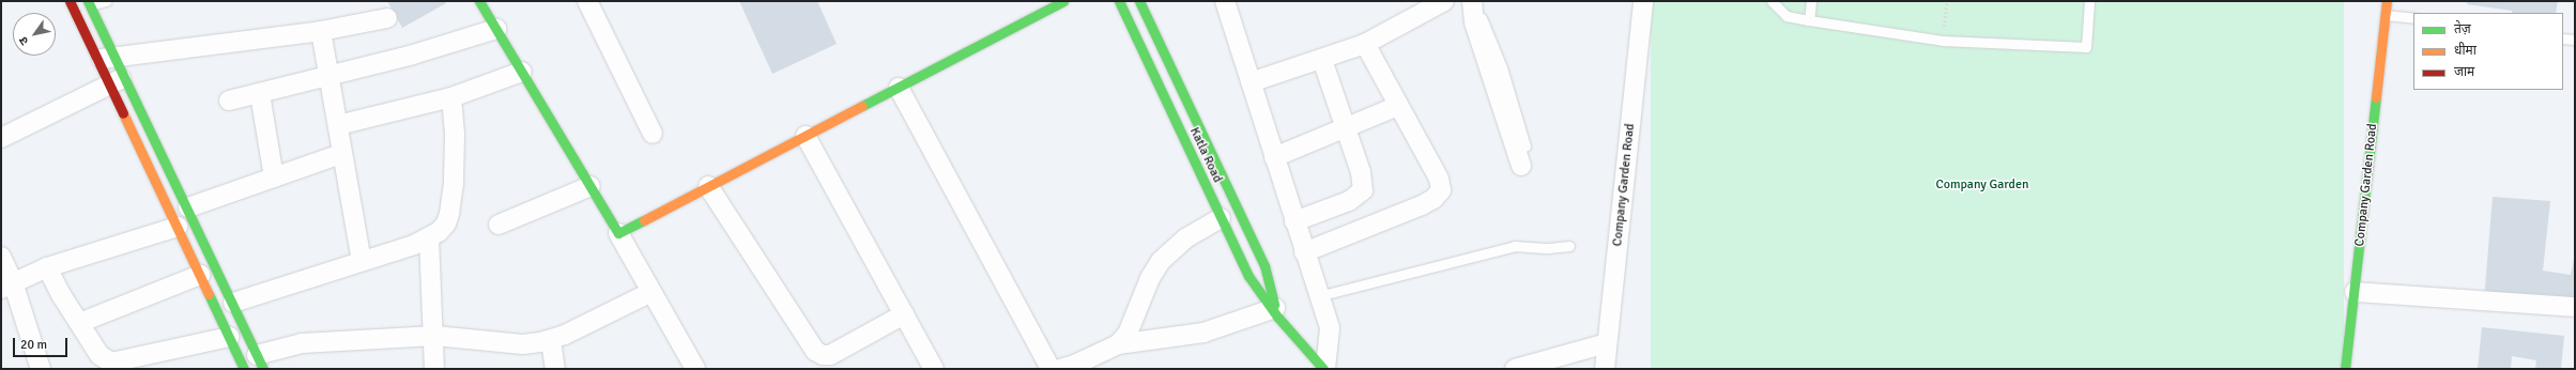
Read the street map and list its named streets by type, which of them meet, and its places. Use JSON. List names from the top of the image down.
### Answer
{
  "streets": {
    "street": ["Katla Road", "Company Garden Road"]
  },
  "parks": ["Company Garden"],
  "legend": ["तेज़", "धीमा", "जाम"],
  "scale_bar": "20 m",
  "north": "bottom left"
}
